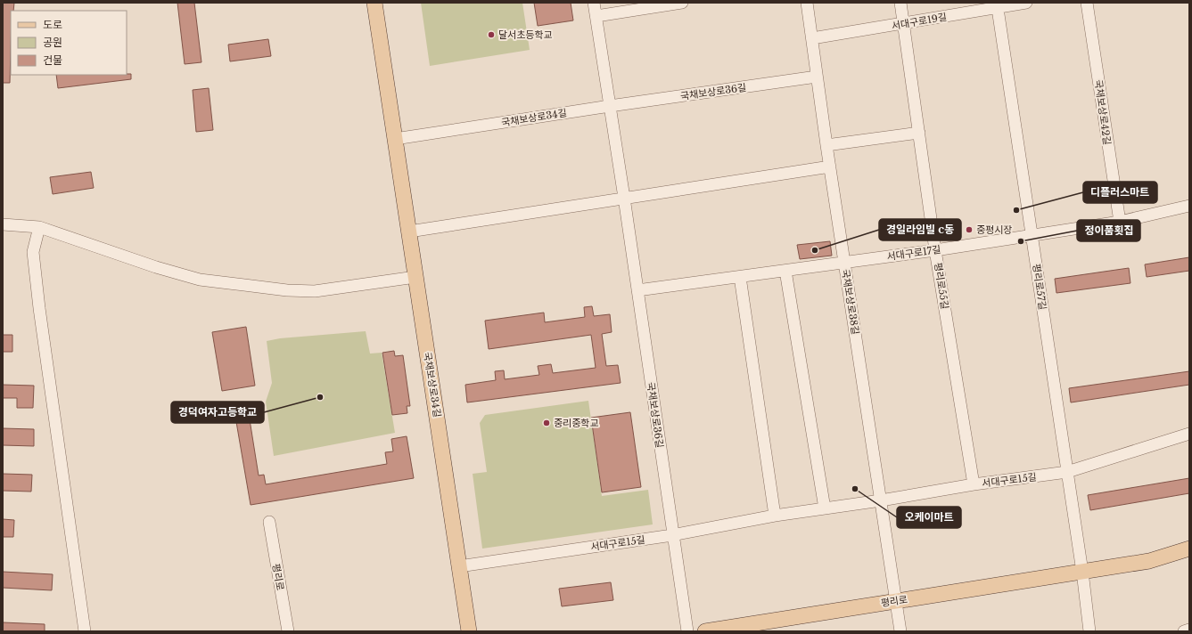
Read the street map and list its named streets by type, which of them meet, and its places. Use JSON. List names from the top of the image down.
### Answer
{
  "streets": {
    "main road": ["국채보상로34길", "평리로"],
    "street": [
      "서대구로19길",
      "국채보상로36길",
      "국채보상로42길",
      "서대구로17길",
      "평리로55길",
      "평리로57길",
      "국채보상로38길",
      "서대구로15길"
    ]
  },
  "crossings": [
    ["서대구로19길", "평리로55길"],
    ["서대구로19길", "평리로57길"],
    ["서대구로19길", "국채보상로38길"],
    ["국채보상로36길", "국채보상로34길"],
    ["국채보상로36길", "서대구로17길"],
    ["국채보상로36길", "국채보상로38길"],
    ["국채보상로36길", "서대구로15길"],
    ["국채보상로42길", "서대구로17길"],
    ["국채보상로34길", "서대구로15길"],
    ["서대구로17길", "평리로55길"],
    ["서대구로17길", "평리로57길"],
    ["서대구로17길", "국채보상로38길"],
    ["평리로55길", "서대구로15길"],
    ["평리로57길", "서대구로15길"],
    ["평리로57길", "평리로"],
    ["국채보상로38길", "서대구로15길"],
    ["국채보상로38길", "평리로"]
  ],
  "places": [
    "달서초등학교",
    "디플러스마트",
    "중평시장",
    "정이품횟집",
    "경일라임빌 c동",
    "경덕여자고등학교",
    "중리중학교",
    "오케이마트"
  ],
  "legend": ["도로", "공원", "건물"]
}
